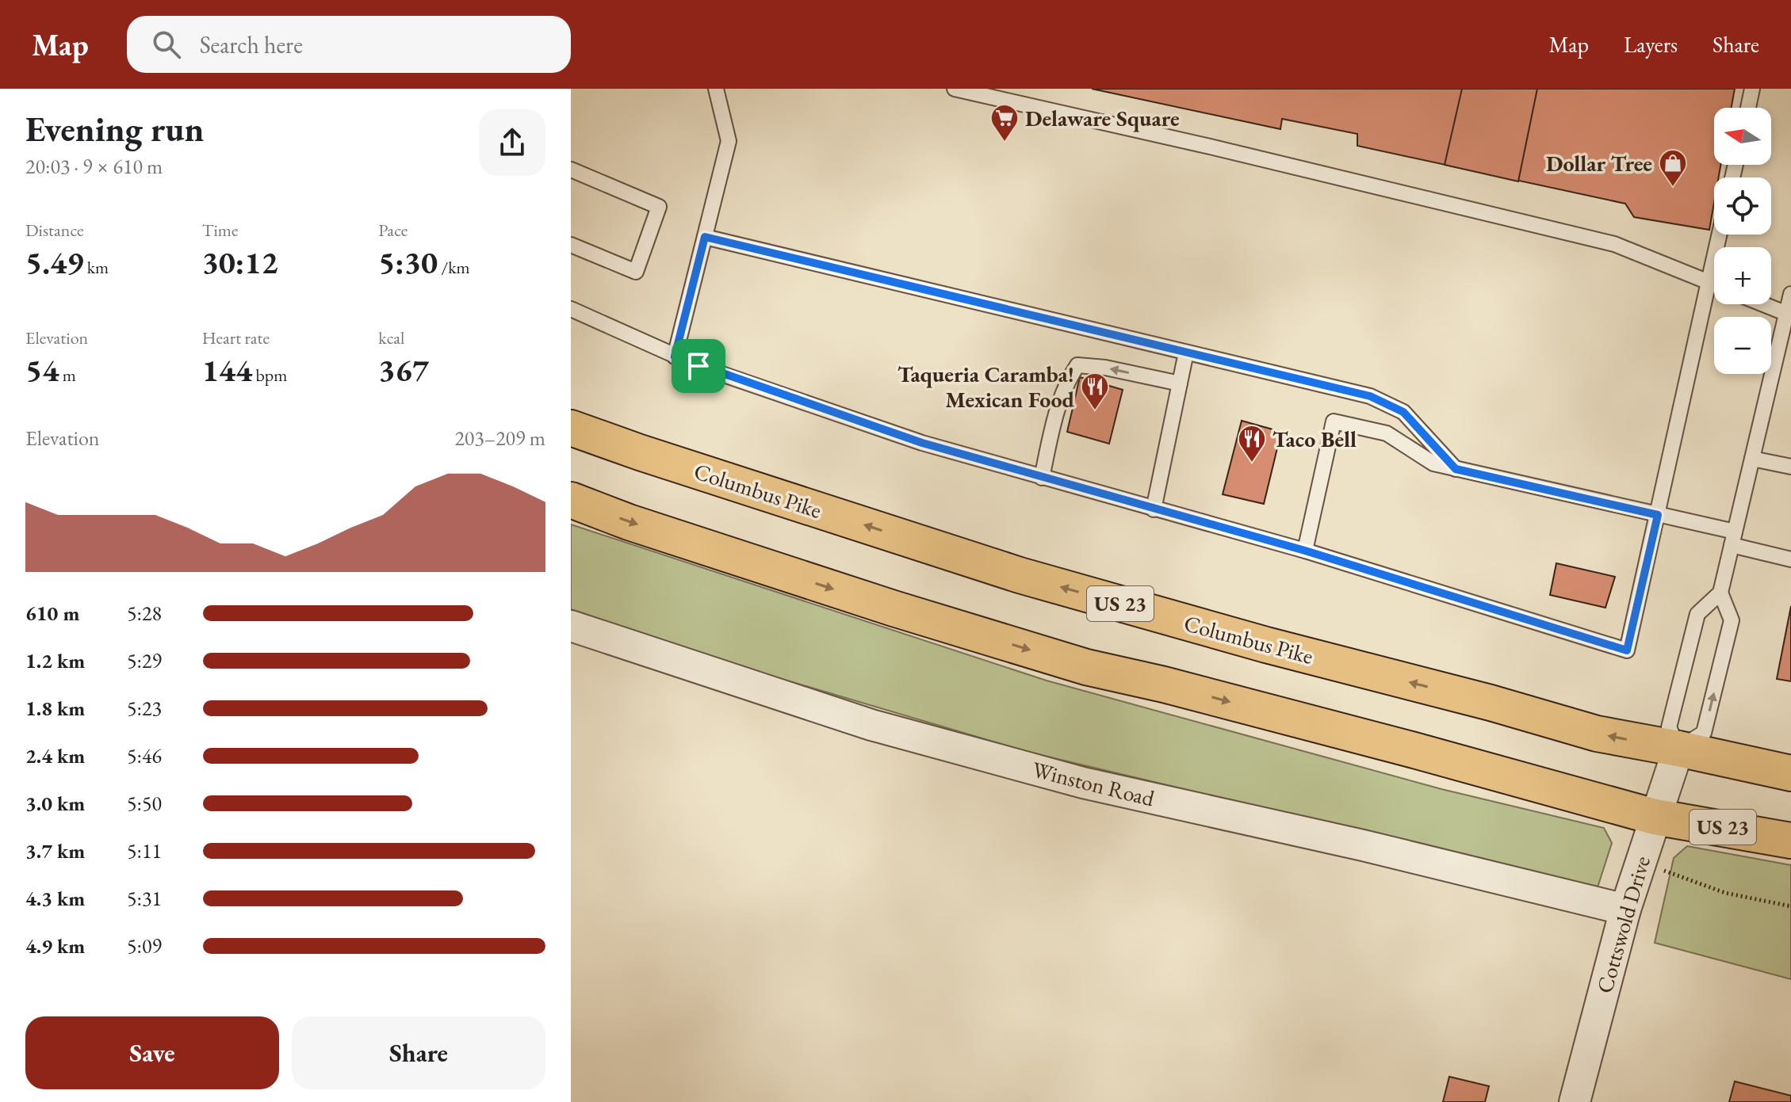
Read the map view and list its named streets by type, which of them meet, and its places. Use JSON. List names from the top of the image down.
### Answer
{
  "streets": {
    "highway": ["Columbus Pike", "US 23"],
    "street": ["Winston Road", "Cottswold Drive"]
  },
  "crossings": [
    ["Columbus Pike", "Cottswold Drive"],
    ["US 23", "Cottswold Drive"],
    ["Winston Road", "Cottswold Drive"]
  ],
  "places": {
    "supermarket": ["Delaware Square"],
    "shop": ["Dollar Tree"],
    "restaurant": ["Taqueria Caramba! Mexican Food", "Taco Bell"]
  },
  "north": "left",
  "page": {
    "header": "Map",
    "search": "Search here",
    "nav": ["Map", "Layers", "Share"],
    "heading": ["Evening run", "20:03 · 9 × 610 m"],
    "map_buttons": ["+", "−"],
    "stats": [
      ["Distance", "5.49 km"],
      ["Time", "30:12"],
      ["Pace", "5:30 /km"],
      ["Elevation", "54 m"],
      ["Heart rate", "144 bpm"],
      ["kcal", "367"]
    ],
    "chart": ["Elevation", "203–209 m"],
    "list": [
      {
        "name": "610 m",
        "note": "5:28"
      },
      {
        "name": "1.2 km",
        "note": "5:29"
      },
      {
        "name": "1.8 km",
        "note": "5:23"
      },
      {
        "name": "2.4 km",
        "note": "5:46"
      },
      {
        "name": "3.0 km",
        "note": "5:50"
      },
      {
        "name": "3.7 km",
        "note": "5:11"
      },
      {
        "name": "4.3 km",
        "note": "5:31"
      },
      {
        "name": "4.9 km",
        "note": "5:09"
      }
    ],
    "buttons": ["Save", "Share"]
  }
}
